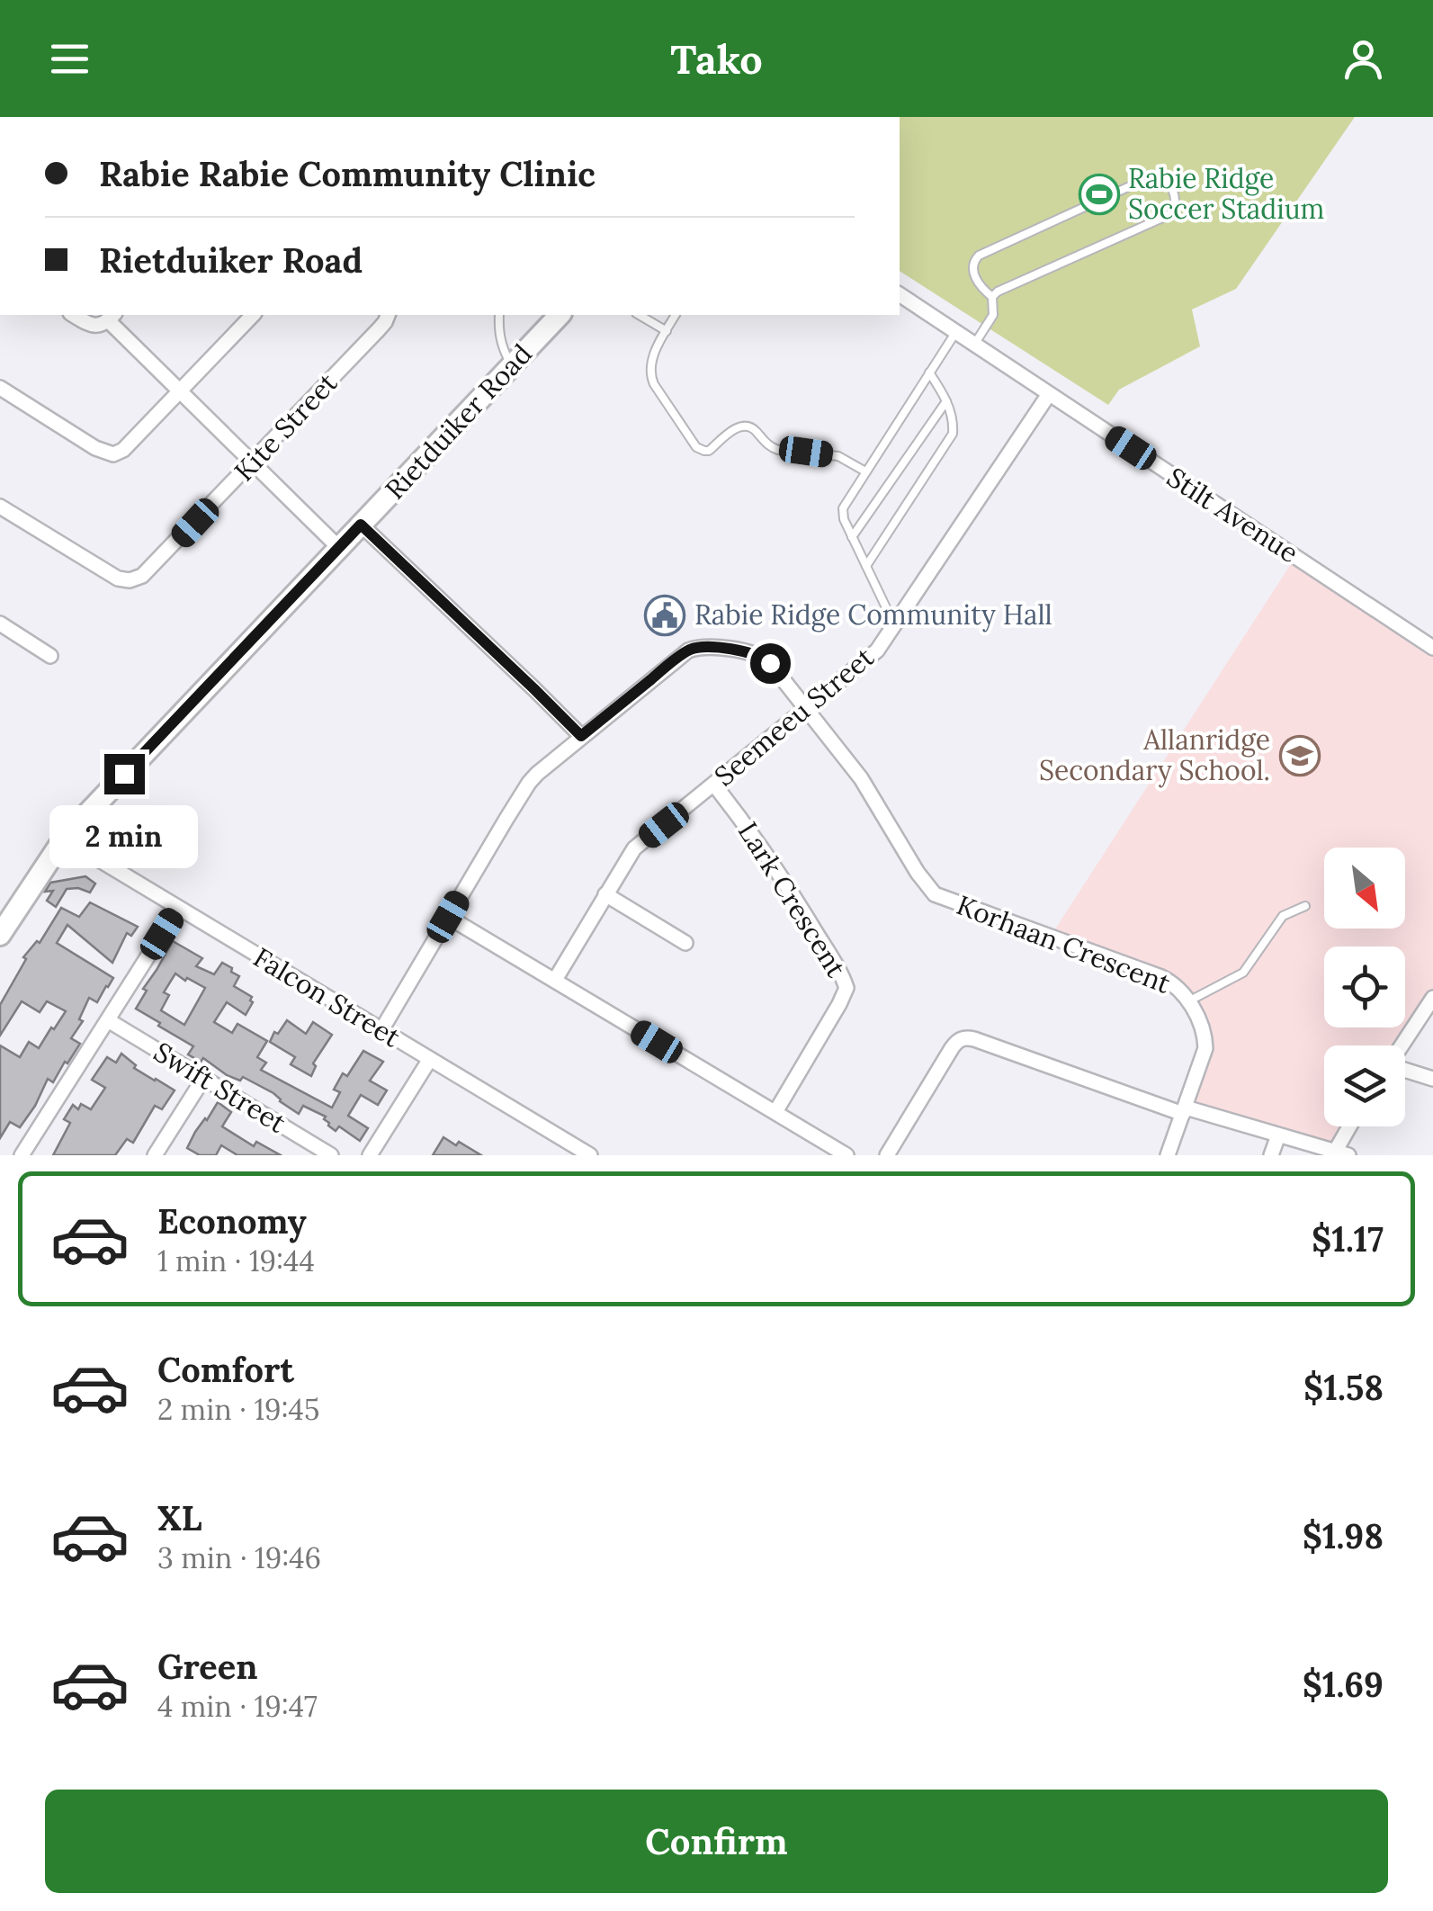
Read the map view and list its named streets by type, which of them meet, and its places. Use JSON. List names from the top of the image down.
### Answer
{
  "streets": {
    "street": [
      "Rietduiker Road",
      "Kite Street",
      "Stilt Avenue",
      "Seemeeu Street",
      "Lark Crescent",
      "Korhaan Crescent",
      "Falcon Street",
      "Swift Street"
    ]
  },
  "crossings": [
    ["Rietduiker Road", "Falcon Street"],
    ["Stilt Avenue", "Seemeeu Street"],
    ["Seemeeu Street", "Lark Crescent"],
    ["Seemeeu Street", "Korhaan Crescent"],
    ["Korhaan Crescent", "Falcon Street"]
  ],
  "places": {
    "sports": ["Rabie Ridge Soccer Stadium"],
    "public building": ["Rabie Ridge Community Hall"],
    "school or university": ["Allanridge Secondary School."]
  },
  "north": "bottom right",
  "page": {
    "header": "Tako",
    "banner": ["Rabie Rabie Community Clinic", "Rietduiker Road"],
    "bubble": "2 min",
    "list": [
      {
        "name": "Economy",
        "note": "1 min · 19:44",
        "value": "$1.17"
      },
      {
        "name": "Comfort",
        "note": "2 min · 19:45",
        "value": "$1.58"
      },
      {
        "name": "XL",
        "note": "3 min · 19:46",
        "value": "$1.98"
      },
      {
        "name": "Green",
        "note": "4 min · 19:47",
        "value": "$1.69"
      }
    ],
    "buttons": "Confirm"
  }
}
